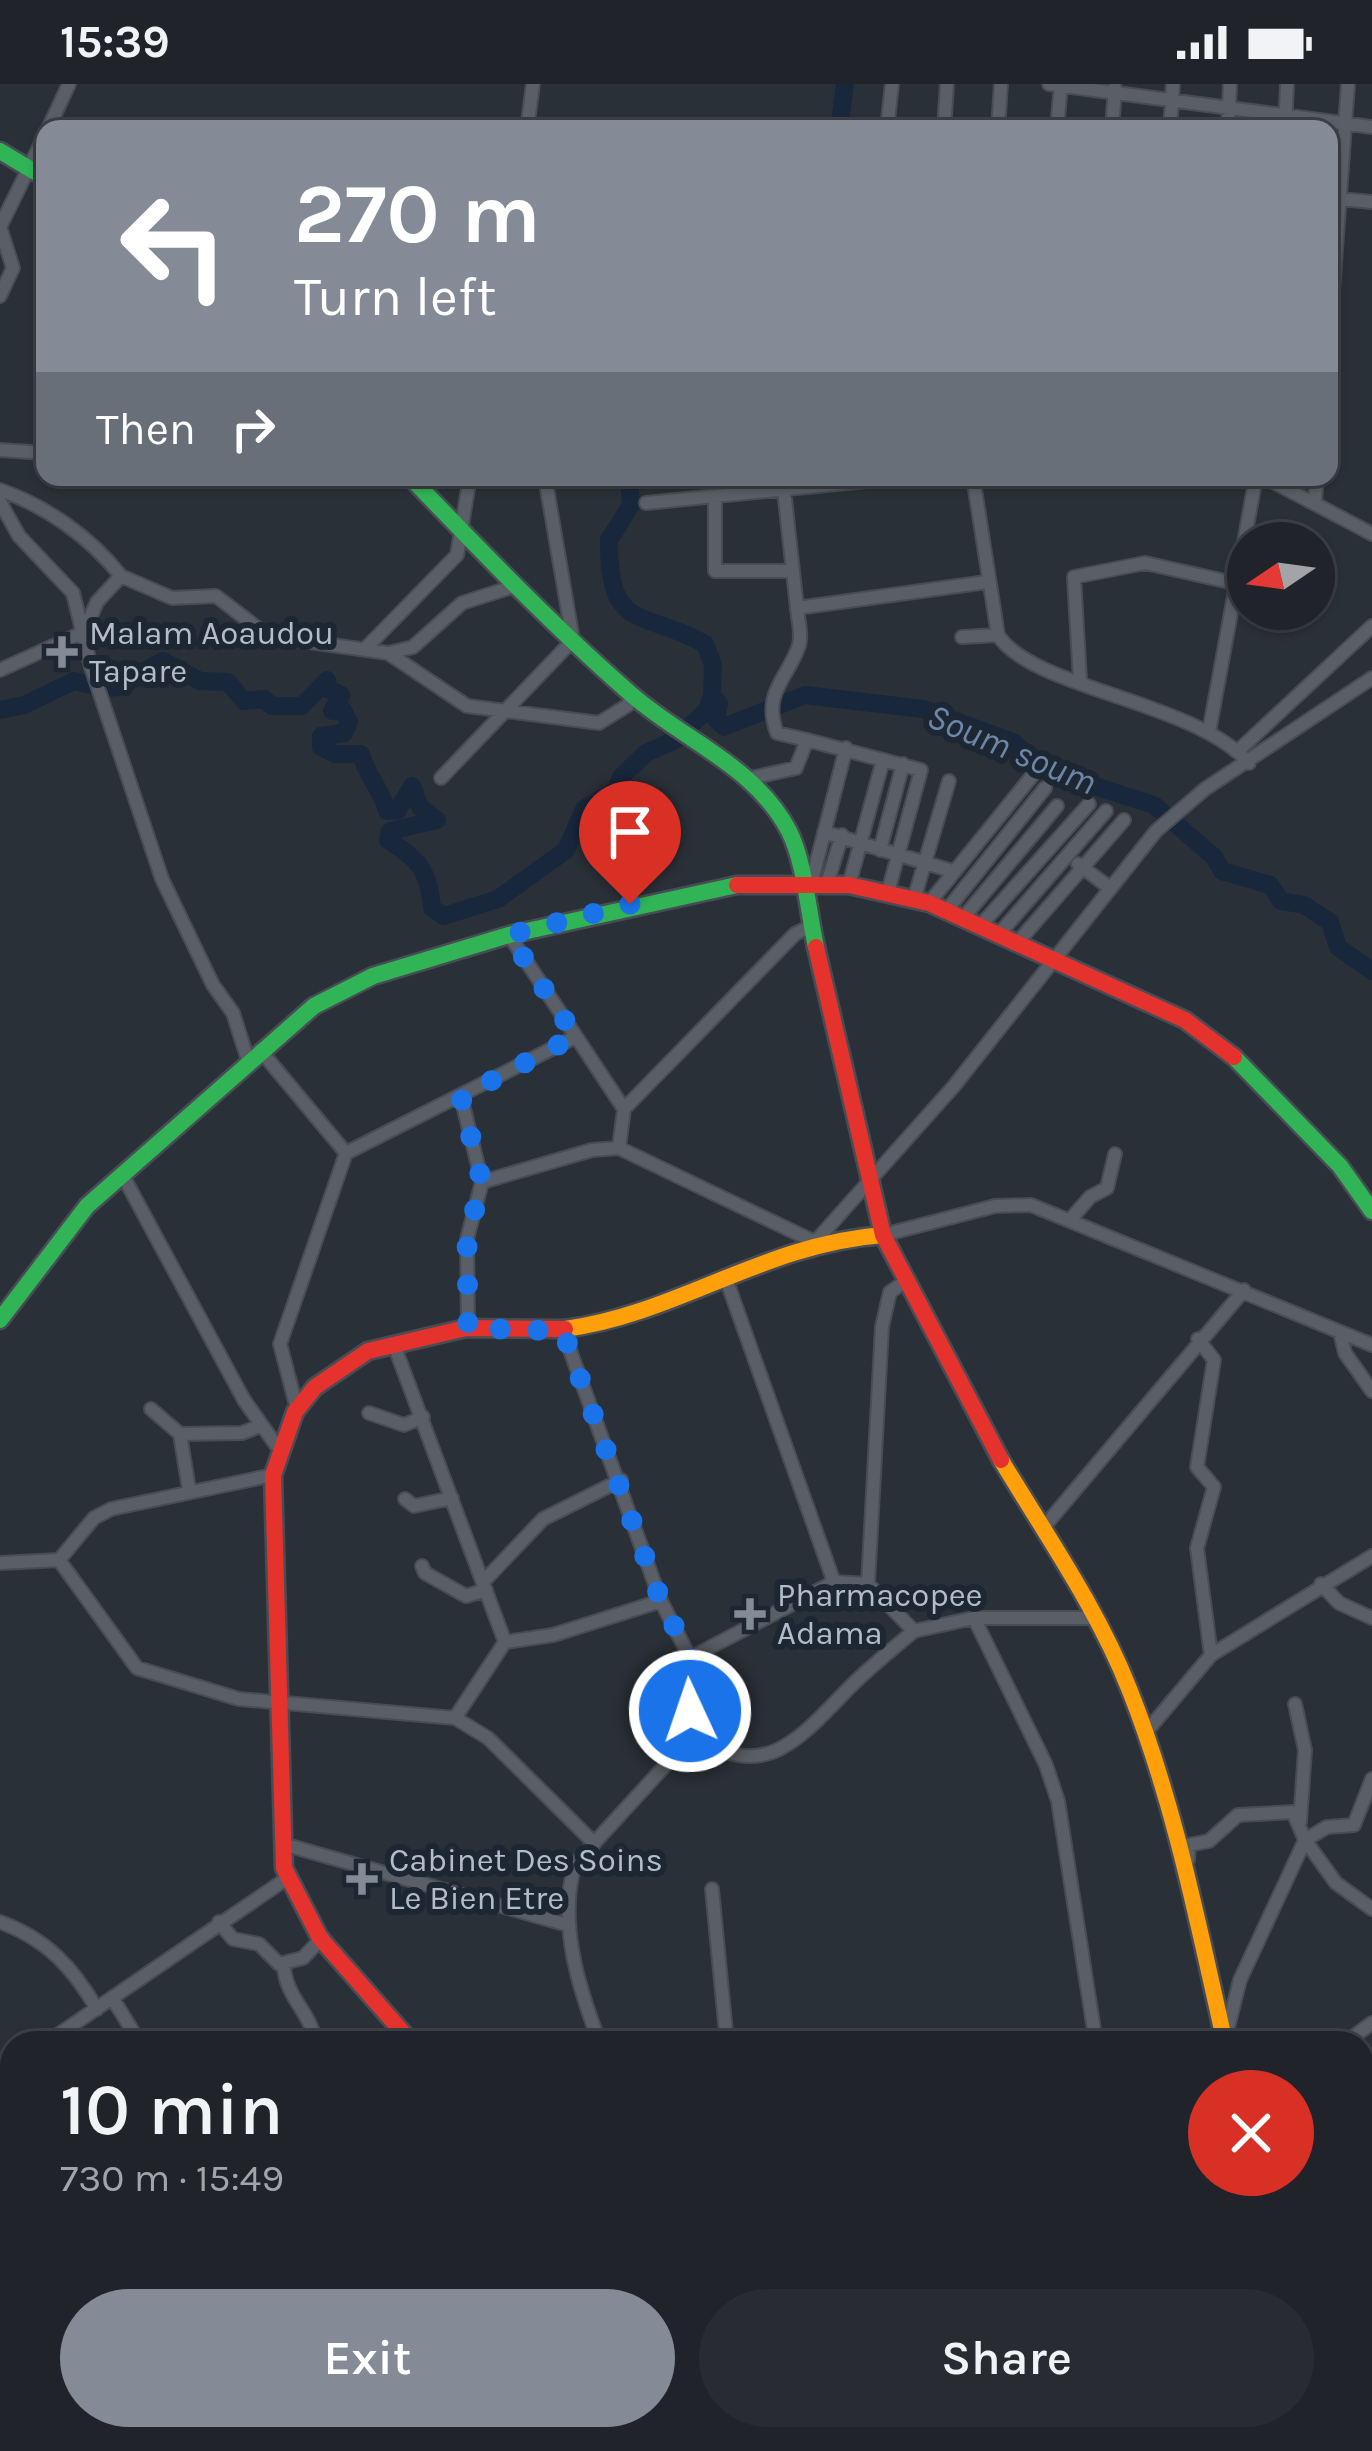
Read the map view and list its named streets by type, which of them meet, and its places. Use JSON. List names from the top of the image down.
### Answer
{
  "water": ["Soum soum"],
  "places": {
    "health": ["Malam Aoaudou Tapare", "Pharmacopee Adama", "Cabinet Des Soins Le Bien Etre"]
  },
  "north": "left",
  "page": {
    "status": "15:39",
    "turn": ["270 m", "Turn left"],
    "then": "Then",
    "heading": ["10 min", "730 m · 15:49"],
    "buttons": ["Exit", "Share"]
  }
}
